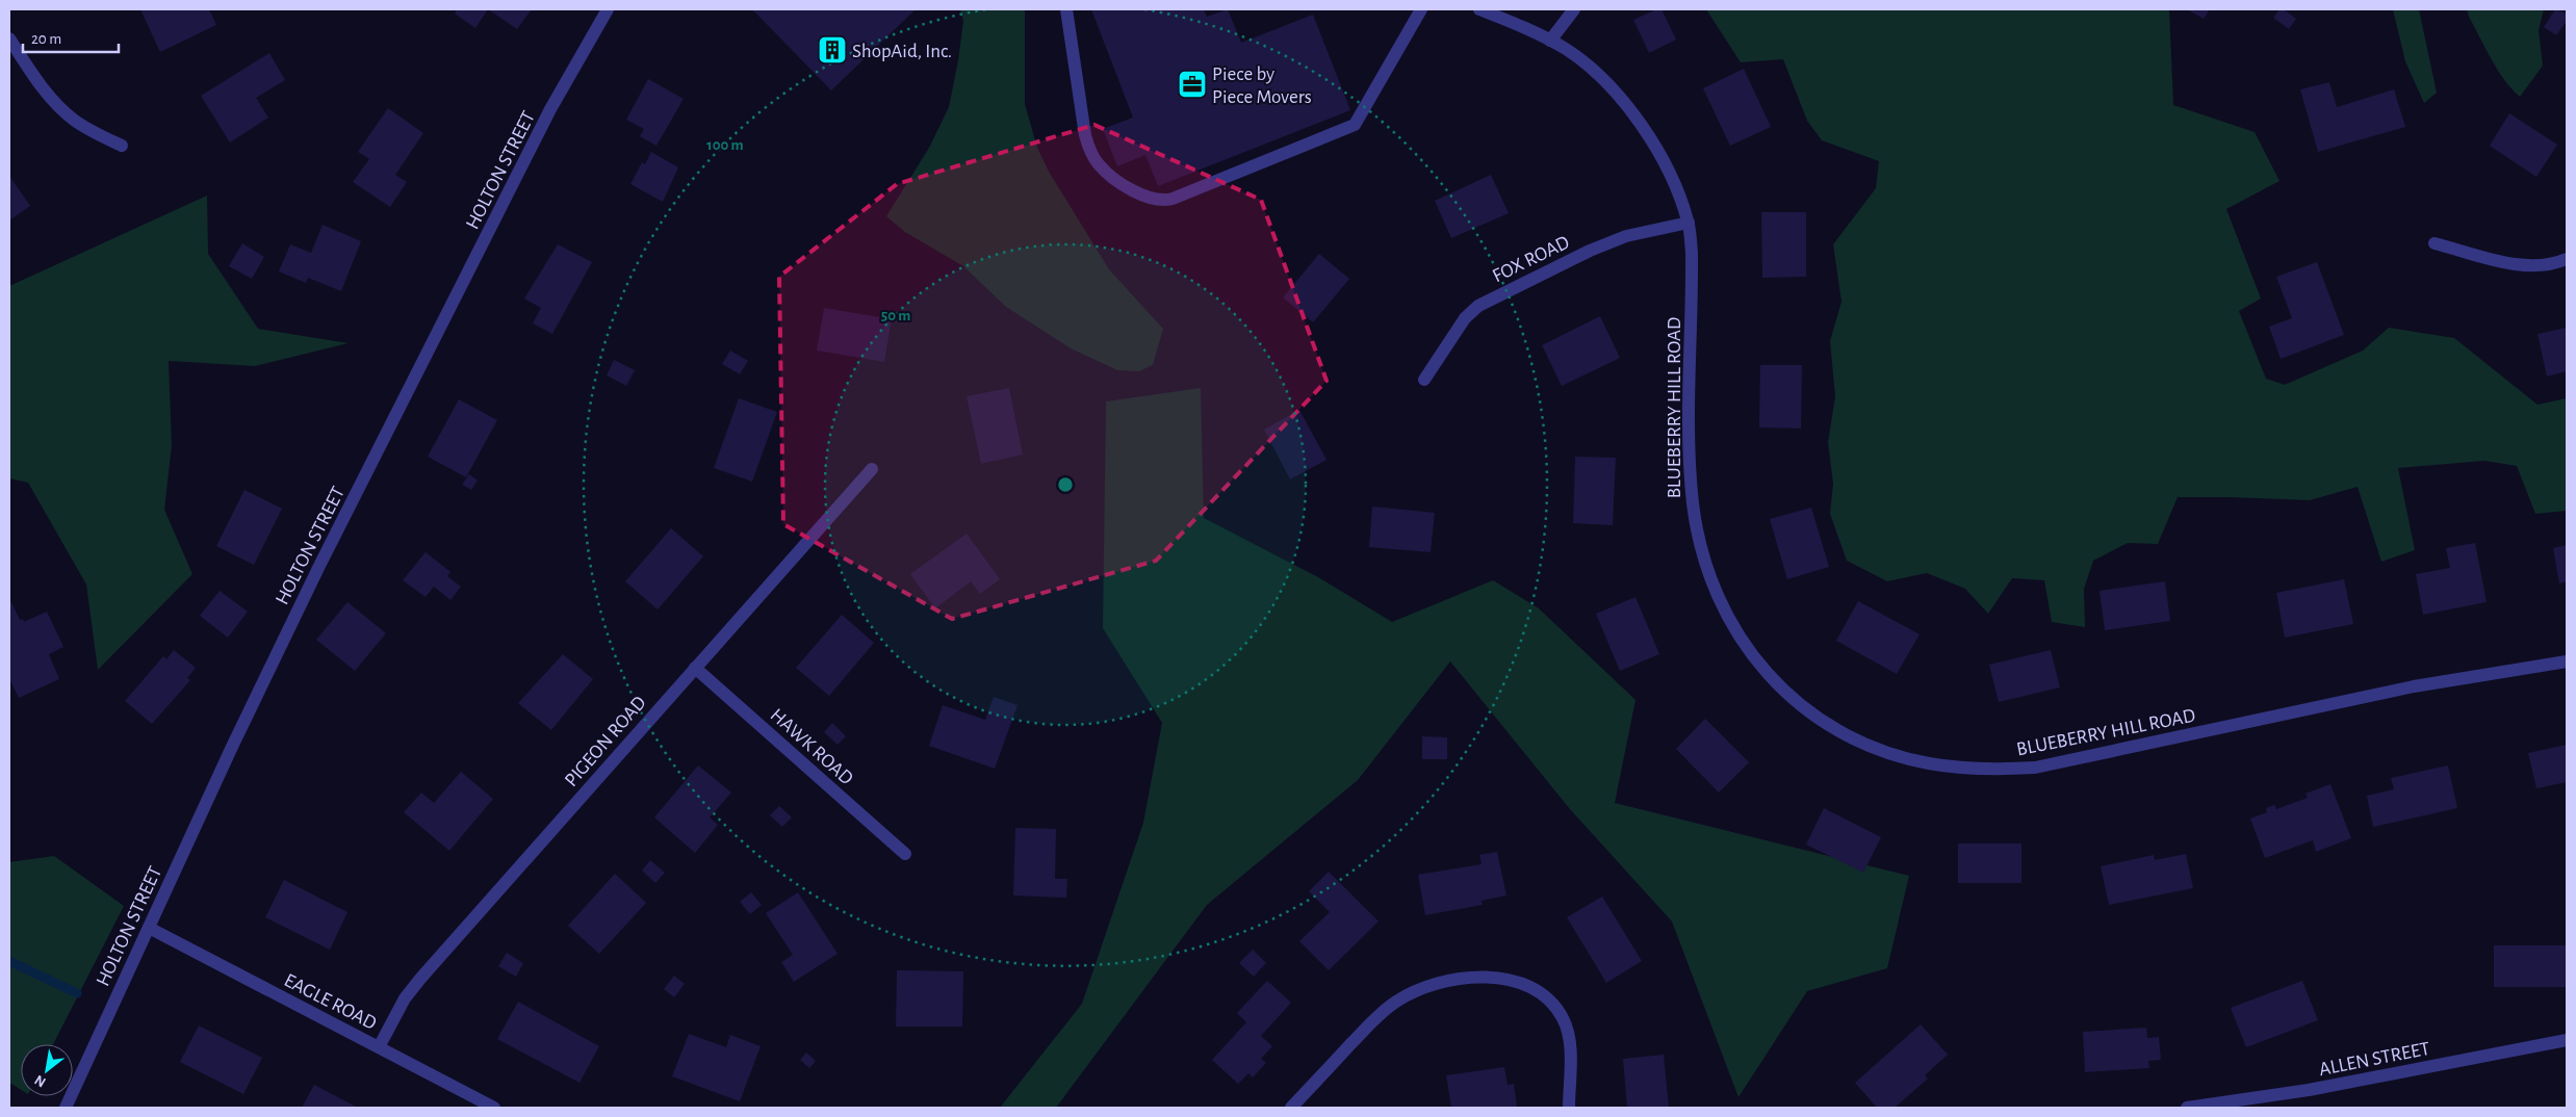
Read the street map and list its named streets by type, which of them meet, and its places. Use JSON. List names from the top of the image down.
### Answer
{
  "streets": {
    "street": [
      "HOLTON STREET",
      "FOX ROAD",
      "BLUEBERRY HILL ROAD",
      "PIGEON ROAD",
      "HAWK ROAD",
      "EAGLE ROAD",
      "ALLEN STREET"
    ]
  },
  "crossings": [
    ["HOLTON STREET", "EAGLE ROAD"],
    ["FOX ROAD", "BLUEBERRY HILL ROAD"],
    ["PIGEON ROAD", "HAWK ROAD"],
    ["PIGEON ROAD", "EAGLE ROAD"]
  ],
  "places": {
    "building": ["ShopAid, Inc."],
    "office": ["Piece by Piece Movers"]
  },
  "scale_bar": "20 m",
  "north": "bottom left",
  "rings": ["100 m", "50 m"]
}
